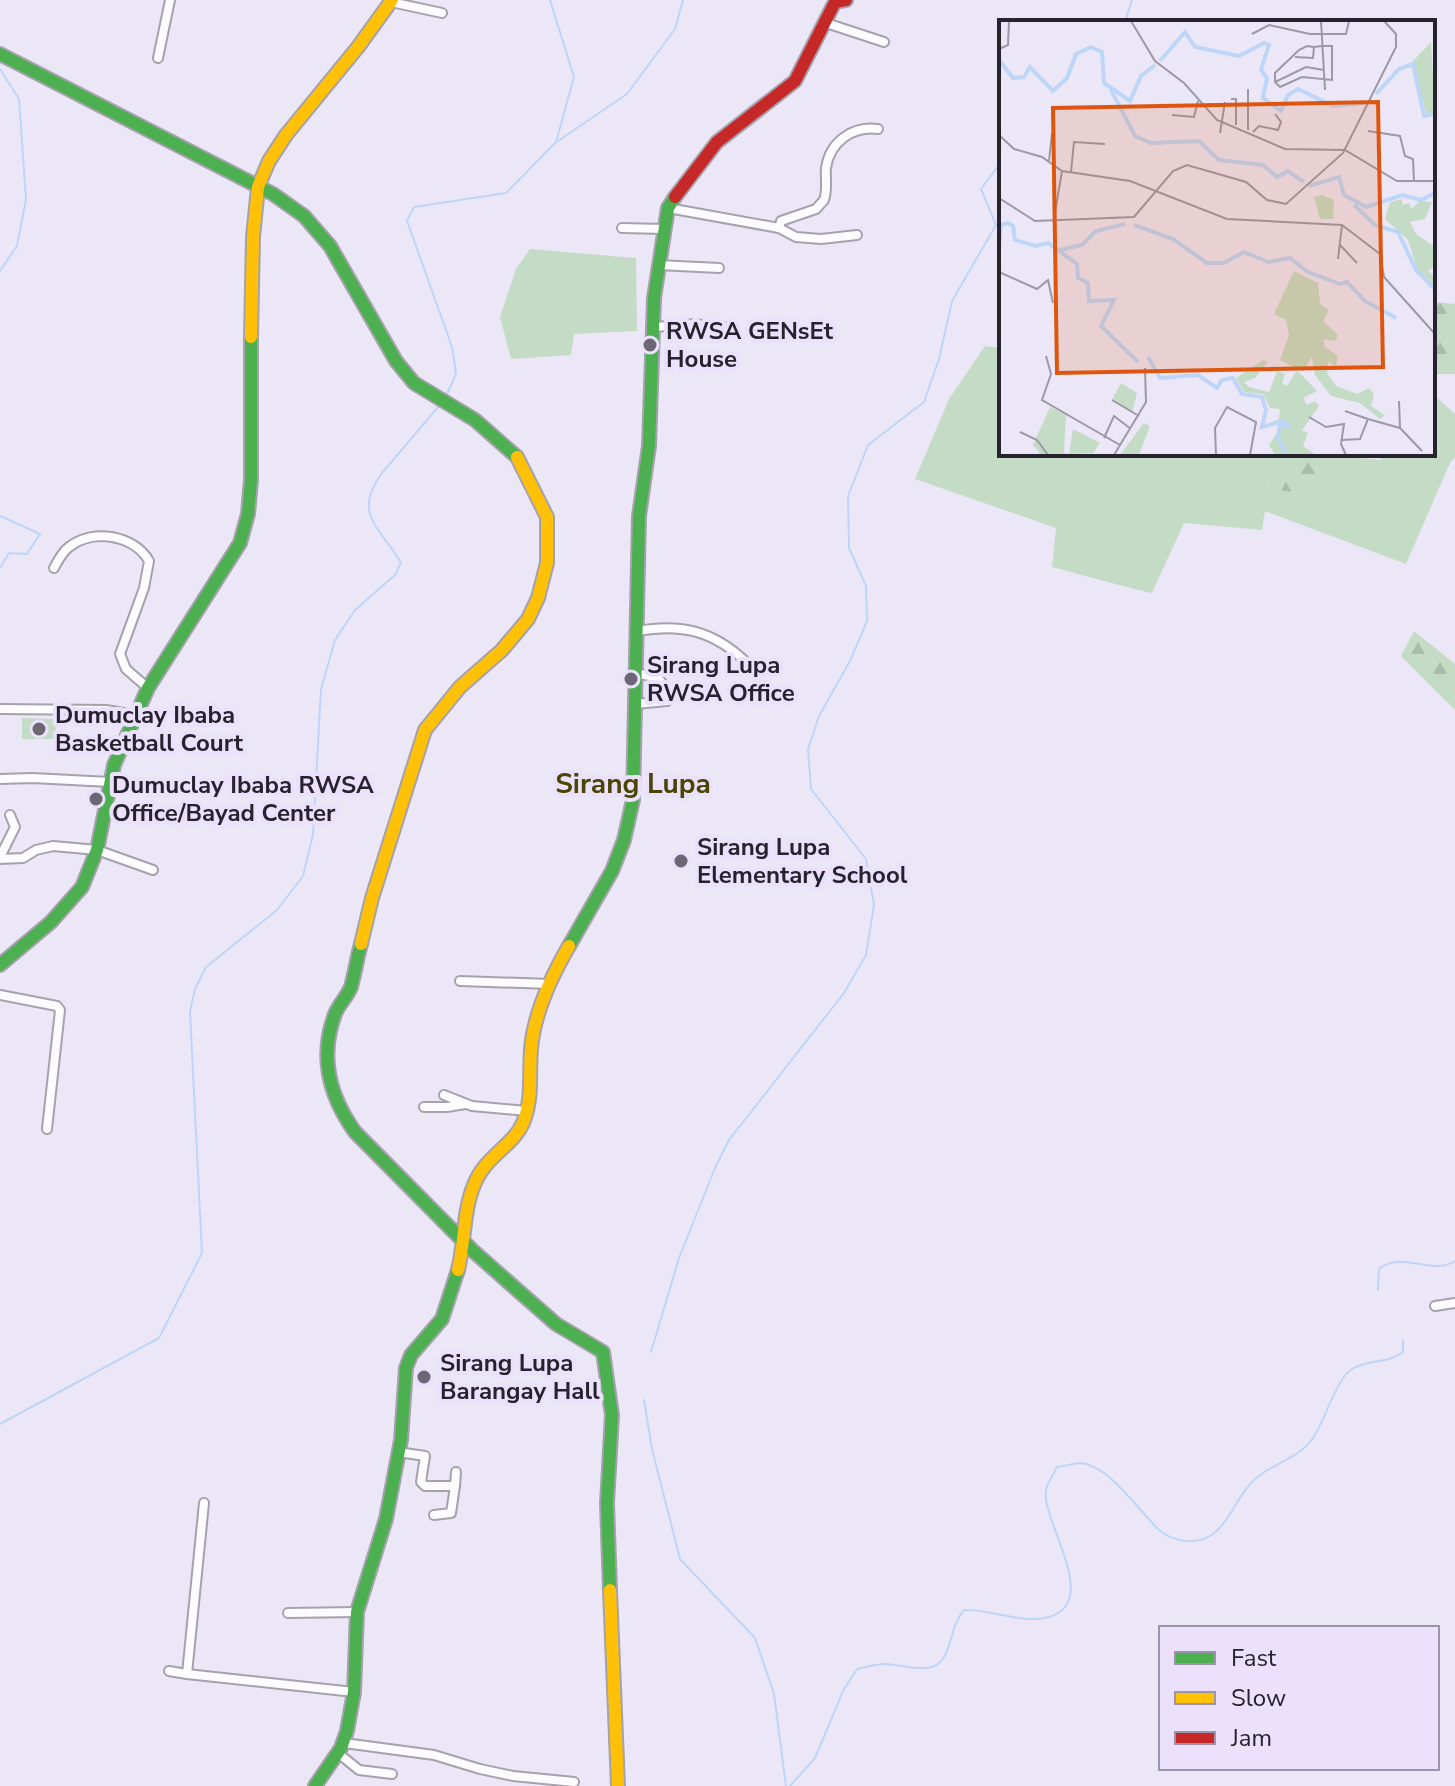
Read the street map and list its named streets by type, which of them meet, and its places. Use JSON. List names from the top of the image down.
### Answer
{
  "districts": ["Sirang Lupa"],
  "places": [
    "RWSA GENsEt House",
    "Sirang Lupa RWSA Office",
    "Dumuclay Ibaba Basketball Court",
    "Dumuclay Ibaba RWSA Office/Bayad Center",
    "Sirang Lupa Elementary School",
    "Sirang Lupa Barangay Hall"
  ],
  "legend": ["Fast", "Slow", "Jam"]
}
